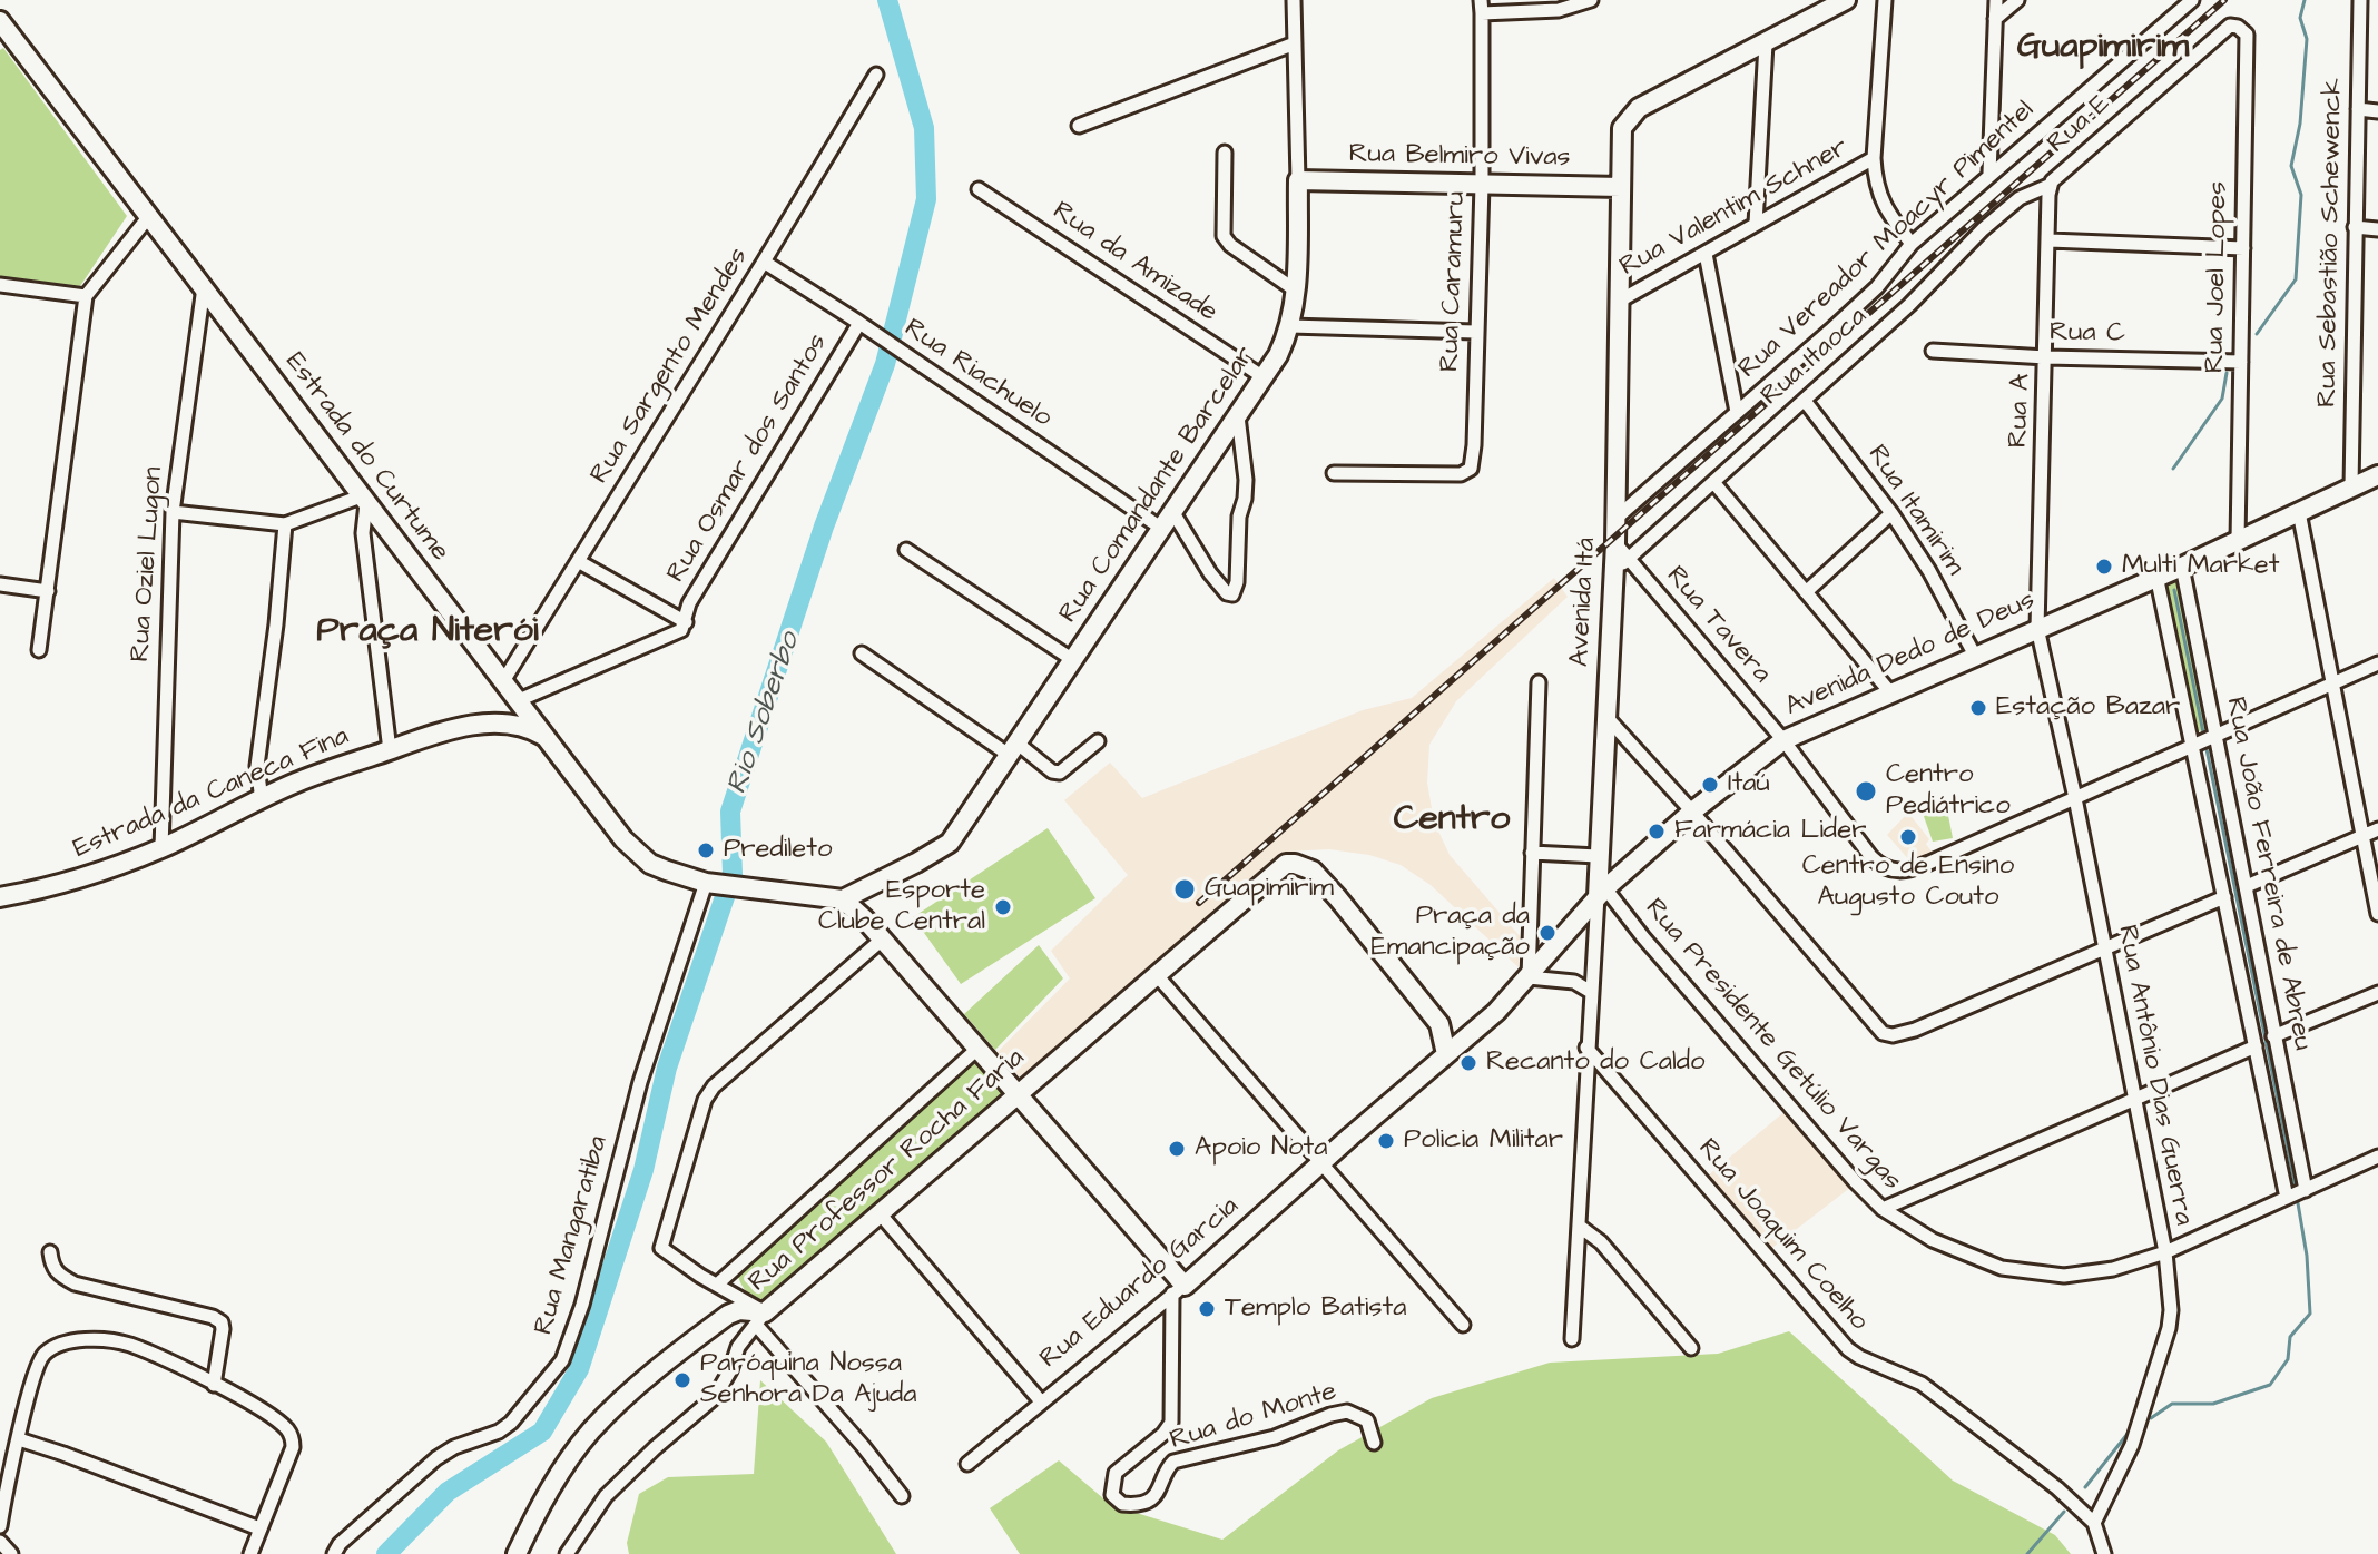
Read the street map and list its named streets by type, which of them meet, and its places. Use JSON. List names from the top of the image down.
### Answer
{
  "streets": {
    "main road": [
      "Rua Belmiro Vivas",
      "Estrada do Curtume",
      "Rua Comandante Barcelar",
      "Avenida Itá",
      "Avenida Dedo de Deus",
      "Estrada da Caneca Fina",
      "Rua Professor Rocha Faria",
      "Rua Eduardo Garcia"
    ],
    "street": [
      "Rua E",
      "Rua Valentim Schner",
      "Rua Vereador Moacyr Pimentel",
      "Rua Sebastião Schewenck",
      "Rua da Amizade",
      "Rua Joel Lopes",
      "Rua Caramuru",
      "Rua C",
      "Rua Itaoca",
      "Rua Sargento Mendes",
      "Rua Riachuelo",
      "Rua A",
      "Rua Osmar dos Santos",
      "Rua Itamirim",
      "Rua Oziel Lugon",
      "Rua Tavera",
      "Rua João Ferreira de Abreu",
      "Rua Presidente Getúlio Vargas",
      "Rua Antônio Dias Guerra",
      "Rua Mangaratiba",
      "Rua Joaquim Coelho",
      "Rua do Monte"
    ]
  },
  "crossings": [
    ["Rua E", "Rua Joel Lopes"],
    ["Rua E", "Rua Itaoca"],
    ["Rua E", "Rua A"],
    ["Rua Belmiro Vivas", "Rua Caramuru"],
    ["Rua Belmiro Vivas", "Rua Comandante Barcelar"],
    ["Rua Belmiro Vivas", "Avenida Itá"],
    ["Rua Valentim Schner", "Avenida Itá"],
    ["Rua Vereador Moacyr Pimentel", "Avenida Itá"],
    ["Rua Sebastião Schewenck", "Avenida Dedo de Deus"],
    ["Rua da Amizade", "Rua Comandante Barcelar"],
    ["Rua Joel Lopes", "Rua C"],
    ["Rua Joel Lopes", "Avenida Dedo de Deus"],
    ["Rua C", "Rua A"],
    ["Rua Itaoca", "Rua A"],
    ["Rua Itaoca", "Rua Itamirim"],
    ["Rua Itaoca", "Avenida Itá"],
    ["Rua Itaoca", "Rua Tavera"],
    ["Rua Sargento Mendes", "Rua Riachuelo"],
    ["Rua Sargento Mendes", "Estrada do Curtume"],
    ["Rua Riachuelo", "Rua Osmar dos Santos"],
    ["Rua Riachuelo", "Rua Comandante Barcelar"],
    ["Rua A", "Avenida Dedo de Deus"],
    ["Rua A", "Rua Antônio Dias Guerra"],
    ["Estrada do Curtume", "Rua Oziel Lugon"],
    ["Estrada do Curtume", "Estrada da Caneca Fina"],
    ["Rua Itamirim", "Avenida Dedo de Deus"],
    ["Rua Oziel Lugon", "Estrada da Caneca Fina"],
    ["Avenida Itá", "Rua Tavera"],
    ["Avenida Itá", "Avenida Dedo de Deus"],
    ["Avenida Itá", "Rua Presidente Getúlio Vargas"],
    ["Avenida Itá", "Rua Joaquim Coelho"],
    ["Rua Tavera", "Avenida Dedo de Deus"],
    ["Rua Tavera", "Rua Antônio Dias Guerra"],
    ["Avenida Dedo de Deus", "Rua João Ferreira de Abreu"],
    ["Avenida Dedo de Deus", "Rua Presidente Getúlio Vargas"],
    ["Avenida Dedo de Deus", "Rua Antônio Dias Guerra"],
    ["Avenida Dedo de Deus", "Rua Eduardo Garcia"],
    ["Estrada da Caneca Fina", "Rua Mangaratiba"],
    ["Rua João Ferreira de Abreu", "Rua Presidente Getúlio Vargas"],
    ["Rua Presidente Getúlio Vargas", "Rua Antônio Dias Guerra"],
    ["Rua Antônio Dias Guerra", "Rua Joaquim Coelho"],
    ["Rua Eduardo Garcia", "Rua do Monte"]
  ],
  "districts": ["Guapimirim", "Praça Niterói", "Centro"],
  "water": ["Rio Soberbo"],
  "places": [
    "Multi Market",
    "Estação Bazar",
    "Itaú",
    "Centro Pediátrico",
    "Farmácia Lider",
    "Centro de Ensino Augusto Couto",
    "Predileto",
    "Guapimirim",
    "Esporte Clube Central",
    "Praça da Emancipação",
    "Recanto do Caldo",
    "Policia Militar",
    "Apoio Nota",
    "Templo Batista",
    "Paróquina Nossa Senhora Da Ajuda"
  ]
}
